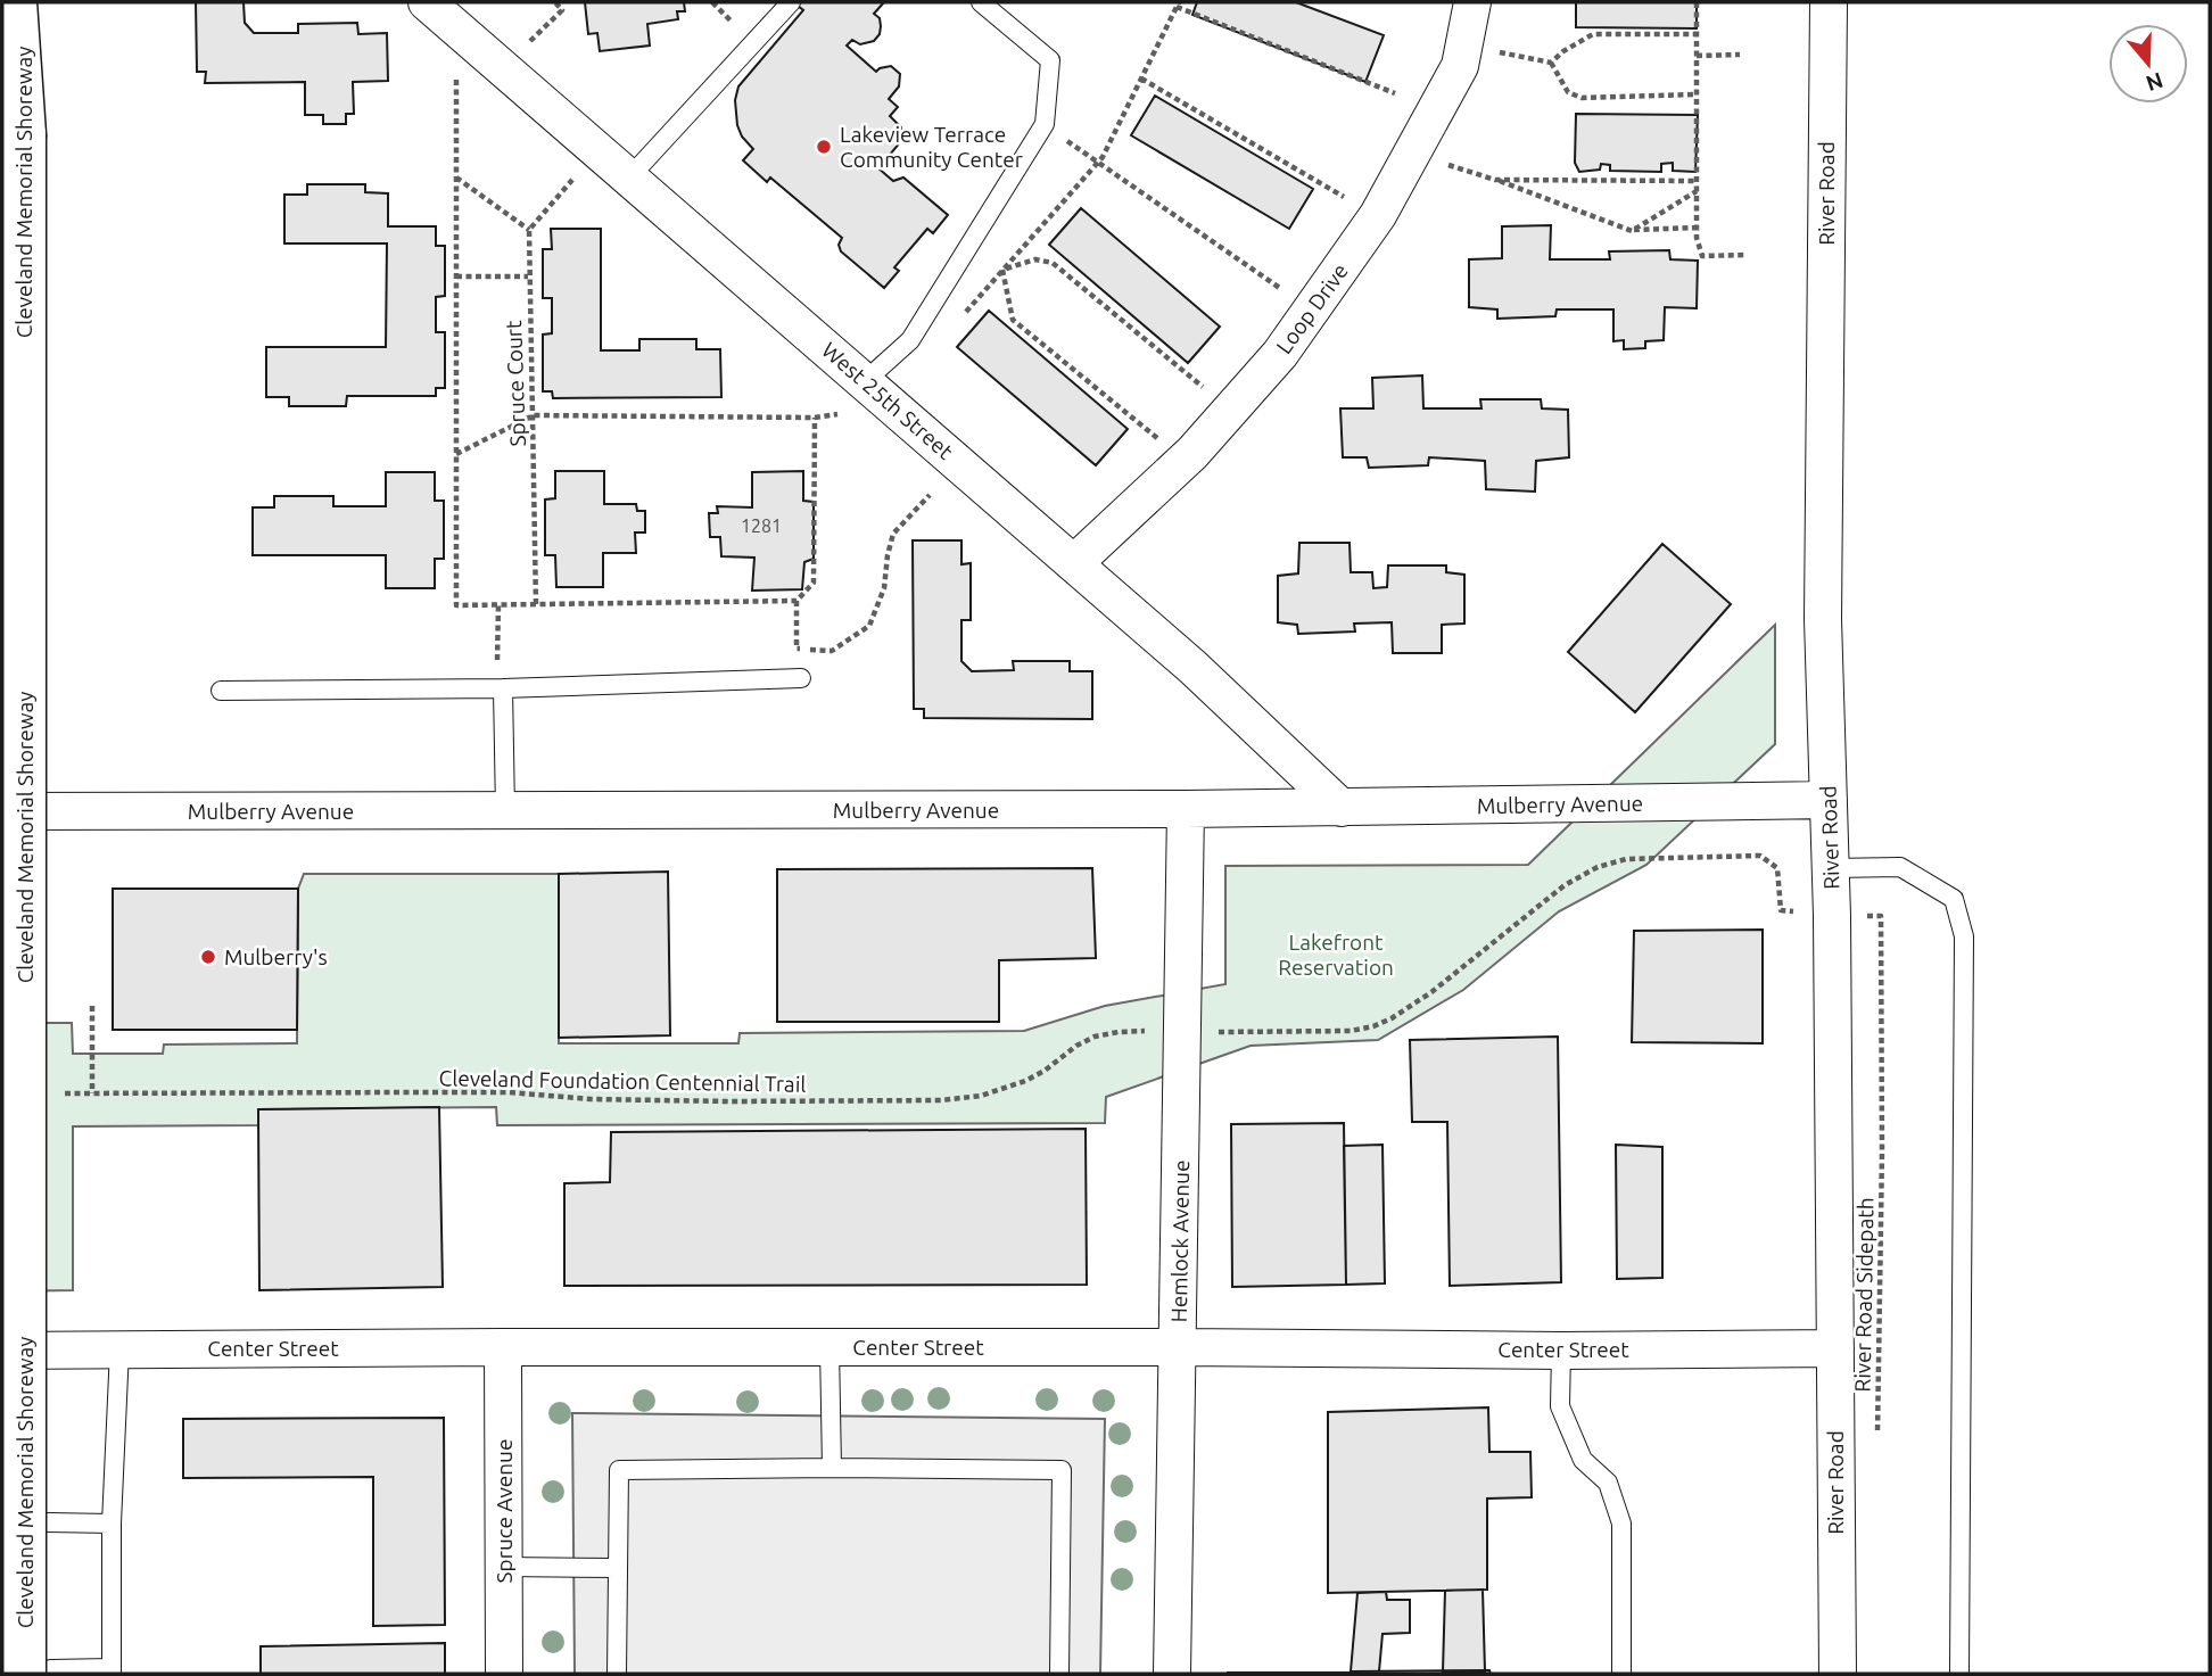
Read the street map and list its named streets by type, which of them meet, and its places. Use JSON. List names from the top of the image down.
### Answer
{
  "streets": {
    "highway": ["Cleveland Memorial Shoreway"],
    "street": [
      "River Road",
      "Loop Drive",
      "West 25th Street",
      "Mulberry Avenue",
      "Hemlock Avenue",
      "Center Street",
      "Spruce Avenue"
    ],
    "path": ["Spruce Court", "Cleveland Foundation Centennial Trail", "River Road Sidepath"]
  },
  "crossings": [
    ["River Road", "Mulberry Avenue"],
    ["River Road", "Center Street"],
    ["Loop Drive", "West 25th Street"],
    ["West 25th Street", "Mulberry Avenue"],
    ["Mulberry Avenue", "Hemlock Avenue"],
    ["Hemlock Avenue", "Center Street"],
    ["Center Street", "Spruce Avenue"]
  ],
  "parks": ["Lakefront Reservation"],
  "places": ["Lakeview Terrace Community Center", "Mulberry's"],
  "house_numbers": ["1281"],
  "north": "bottom"
}
